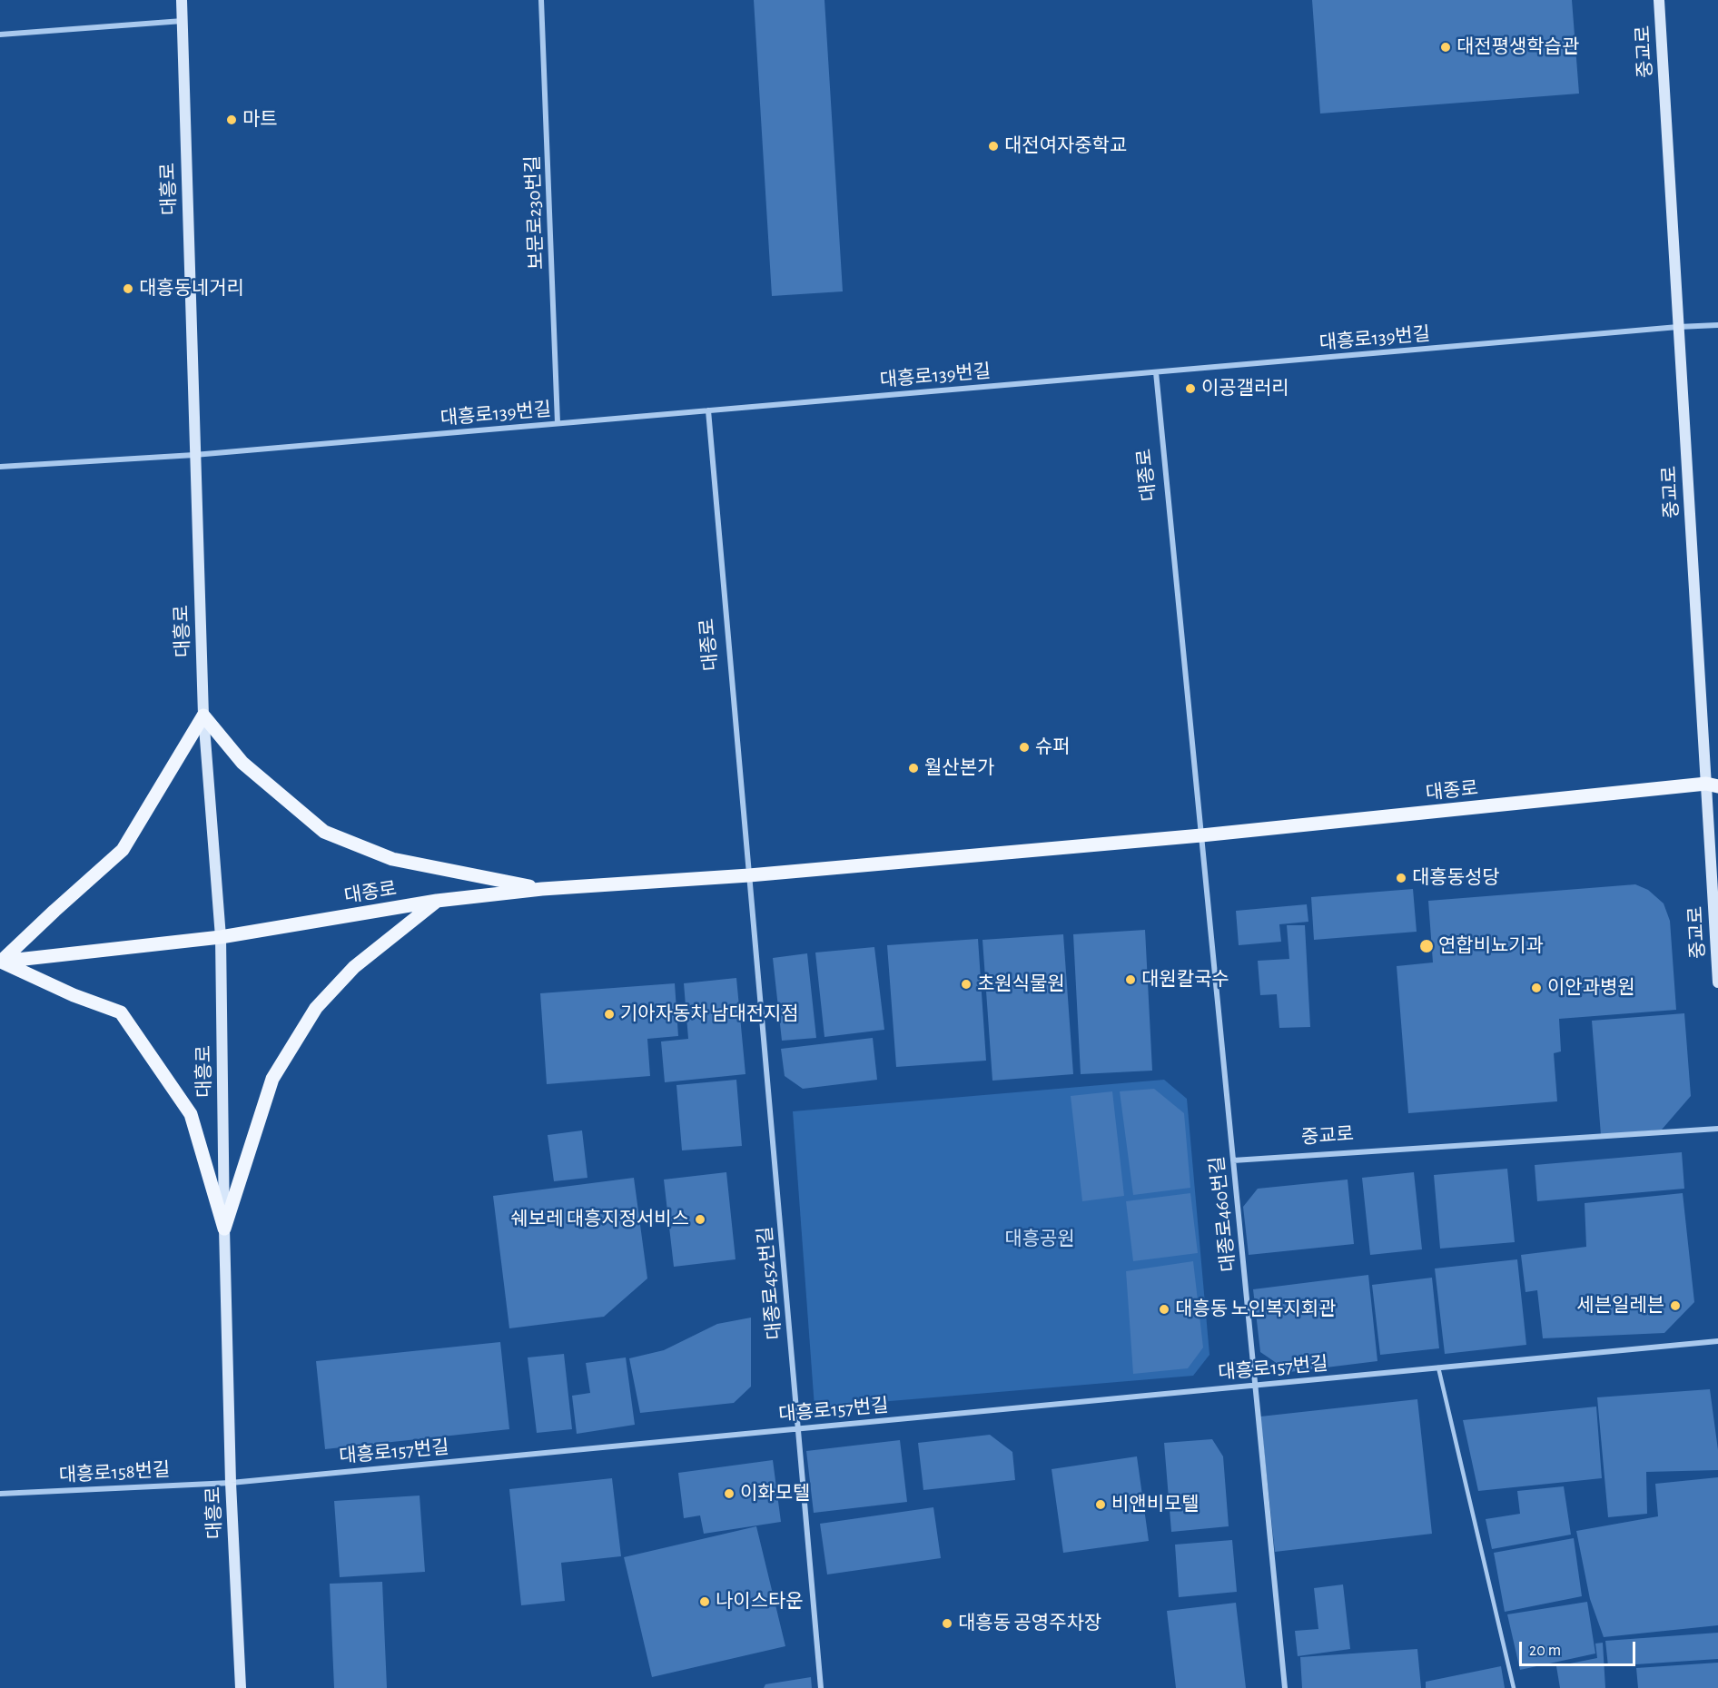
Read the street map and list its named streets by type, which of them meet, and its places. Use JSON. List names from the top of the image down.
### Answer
{
  "streets": {
    "main road": ["중교로", "대흥로", "대종로"],
    "street": [
      "보문로230번길",
      "대흥로139번길",
      "대종로460번길",
      "대종로452번길",
      "대흥로157번길",
      "대흥로158번길"
    ]
  },
  "crossings": [
    ["중교로", "대흥로139번길"],
    ["중교로", "대종로"],
    ["중교로", "대종로460번길"],
    ["대흥로", "대흥로139번길"],
    ["대흥로", "대종로"],
    ["대흥로", "대흥로157번길"],
    ["대흥로", "대흥로158번길"],
    ["보문로230번길", "대흥로139번길"],
    ["대흥로139번길", "대종로"],
    ["대종로", "대종로460번길"],
    ["대종로", "대종로452번길"],
    ["대종로460번길", "대흥로157번길"],
    ["대종로452번길", "대흥로157번길"],
    ["대흥로157번길", "대흥로158번길"]
  ],
  "parks": ["대흥공원"],
  "places": [
    "대전평생학습관",
    "마트",
    "대전여자중학교",
    "대흥동네거리",
    "이공갤러리",
    "슈퍼",
    "월산본가",
    "대흥동성당",
    "연합비뇨기과",
    "대원칼국수",
    "초원식물원",
    "이안과병원",
    "기아자동차 남대전지점",
    "쉐보레 대흥지정서비스",
    "세븐일레븐",
    "대흥동 노인복지회관",
    "이화모텔",
    "비앤비모텔",
    "나이스타운",
    "대흥동 공영주차장"
  ],
  "scale_bar": "20 m"
}
